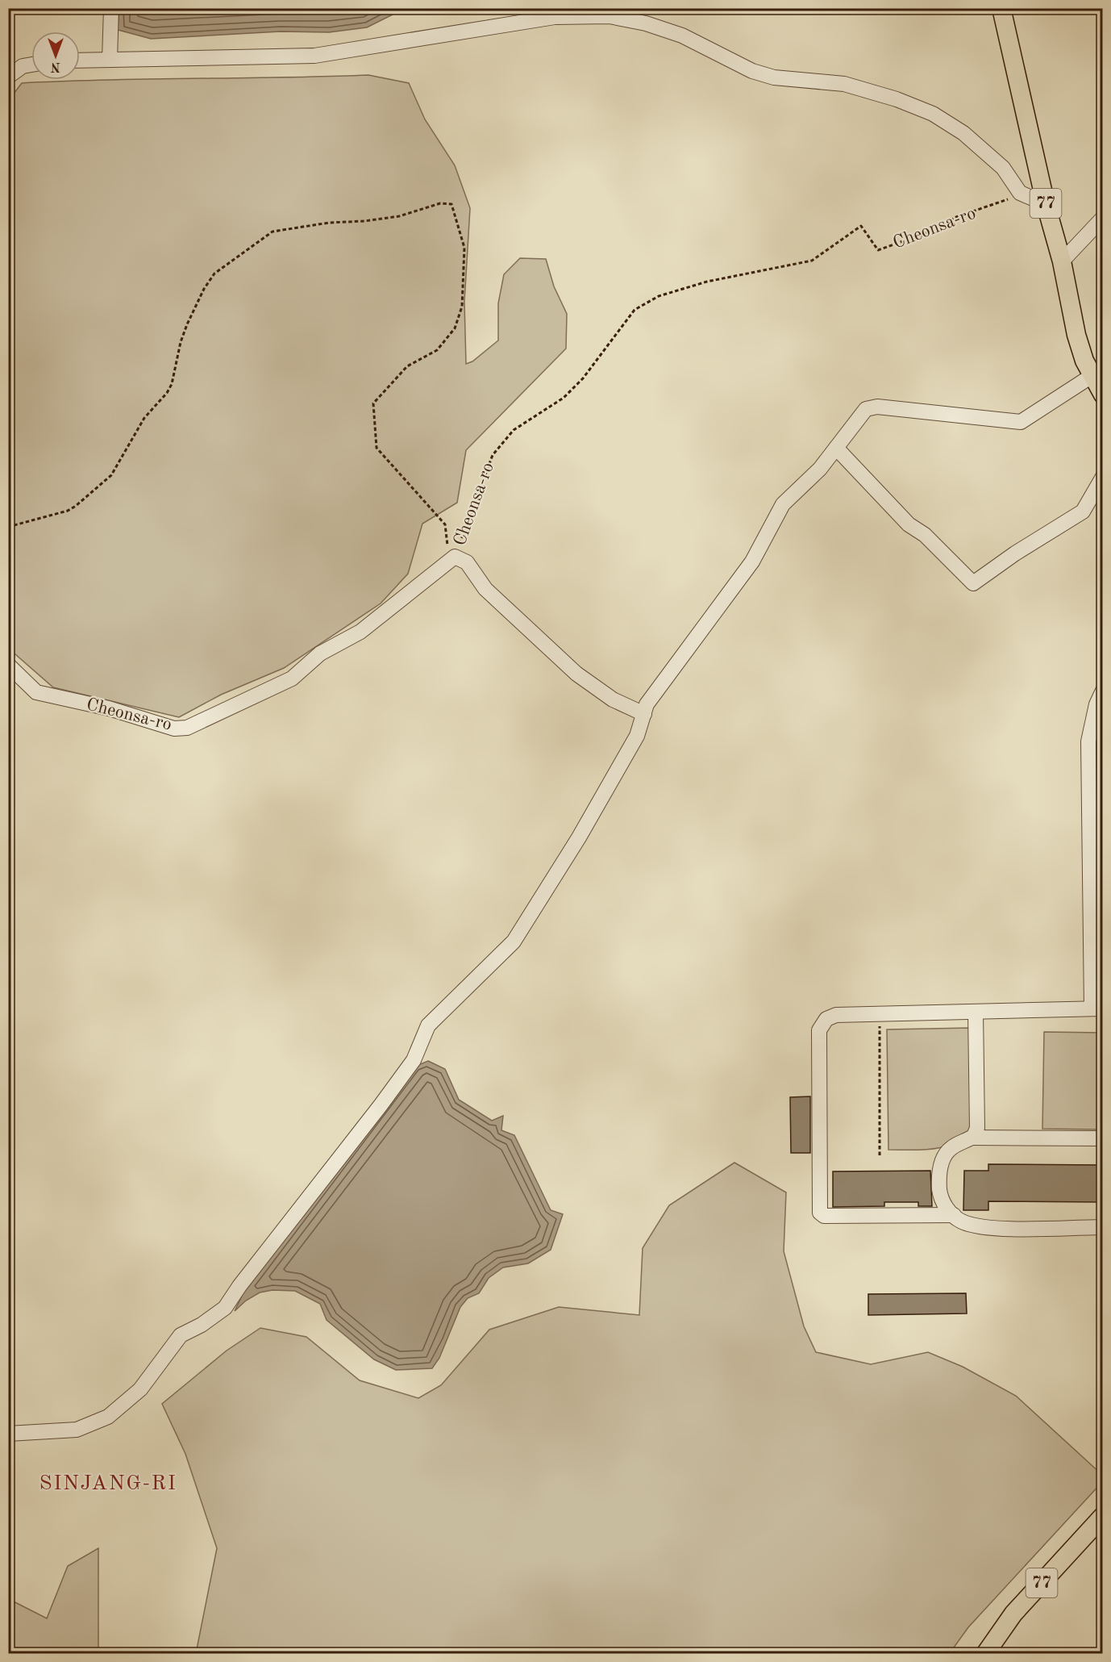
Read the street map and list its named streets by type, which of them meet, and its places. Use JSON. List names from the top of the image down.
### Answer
{
  "streets": {
    "main road": ["77"],
    "street": ["Cheonsa-ro"]
  },
  "districts": ["SINJANG-RI"],
  "north": "bottom"
}
